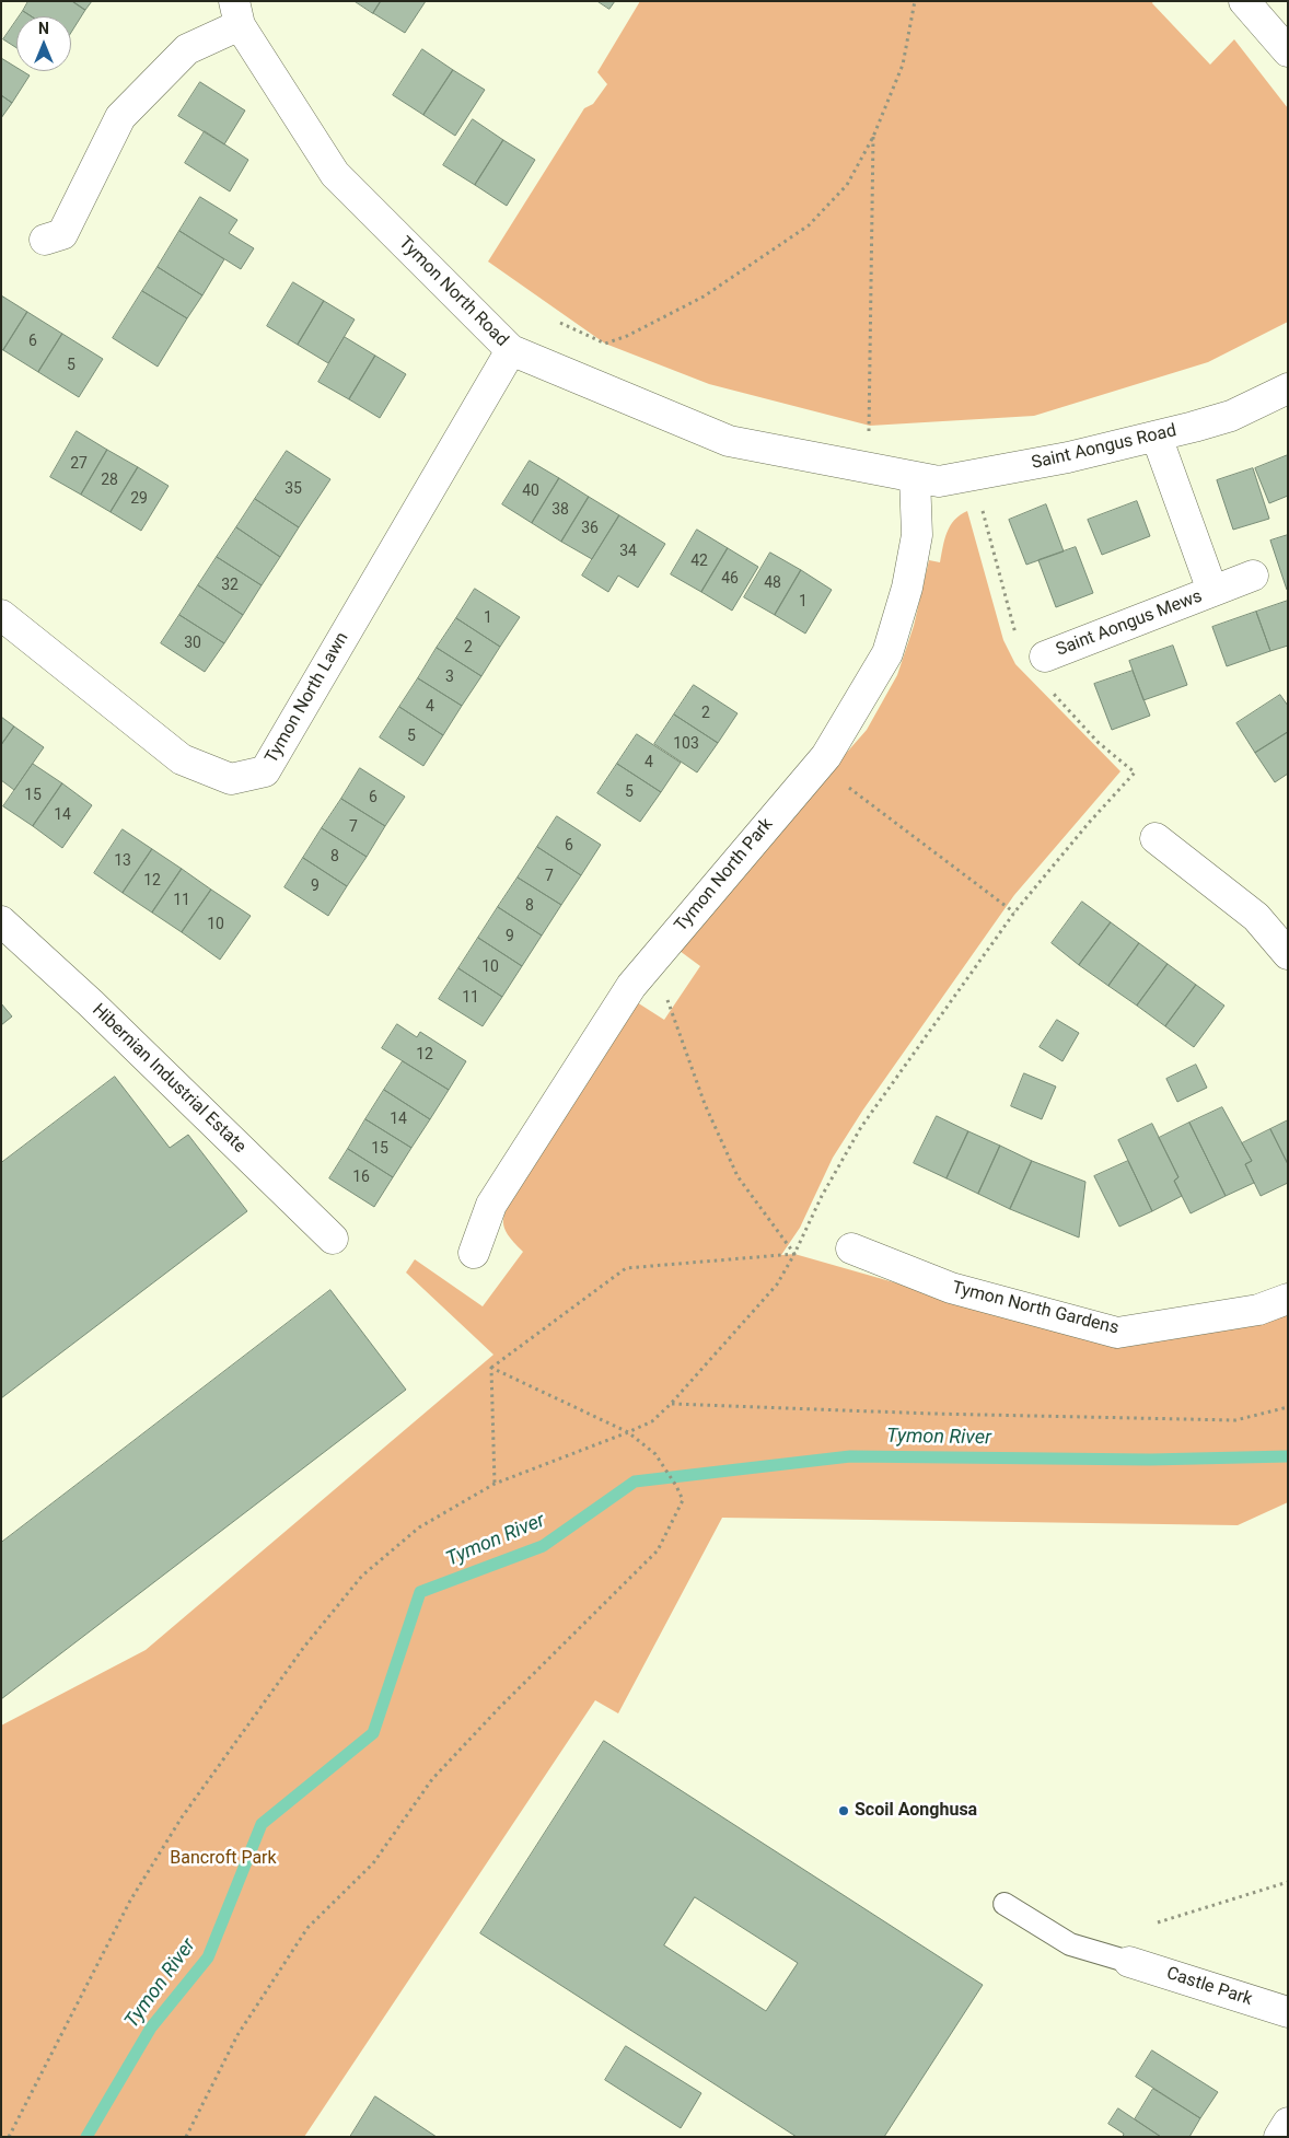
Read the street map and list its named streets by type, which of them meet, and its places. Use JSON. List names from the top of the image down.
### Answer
{
  "streets": {
    "street": [
      "Tymon North Road",
      "Saint Aongus Road",
      "Saint Aongus Mews",
      "Tymon North Lawn",
      "Tymon North Park",
      "Hibernian Industrial Estate",
      "Tymon North Gardens",
      "Castle Park"
    ]
  },
  "crossings": [
    ["Tymon North Road", "Saint Aongus Road"],
    ["Tymon North Road", "Tymon North Lawn"],
    ["Tymon North Road", "Tymon North Park"],
    ["Saint Aongus Road", "Saint Aongus Mews"],
    ["Saint Aongus Road", "Tymon North Park"]
  ],
  "water": ["Tymon River"],
  "parks": ["Bancroft Park"],
  "places": ["Scoil Aonghusa"],
  "house_numbers": [
    "6",
    "5",
    "27",
    "28",
    "35",
    "40",
    "29",
    "38",
    "36",
    "34",
    "42",
    "46",
    "48",
    "32",
    "1",
    "1",
    "30",
    "2",
    "3",
    "4",
    "2",
    "5",
    "103",
    "4",
    "5",
    "15",
    "6",
    "14",
    "7",
    "6",
    "8",
    "13",
    "7",
    "12",
    "9",
    "11",
    "8",
    "10",
    "9",
    "10",
    "11",
    "12",
    "14",
    "15",
    "16"
  ],
  "north": "top"
}
